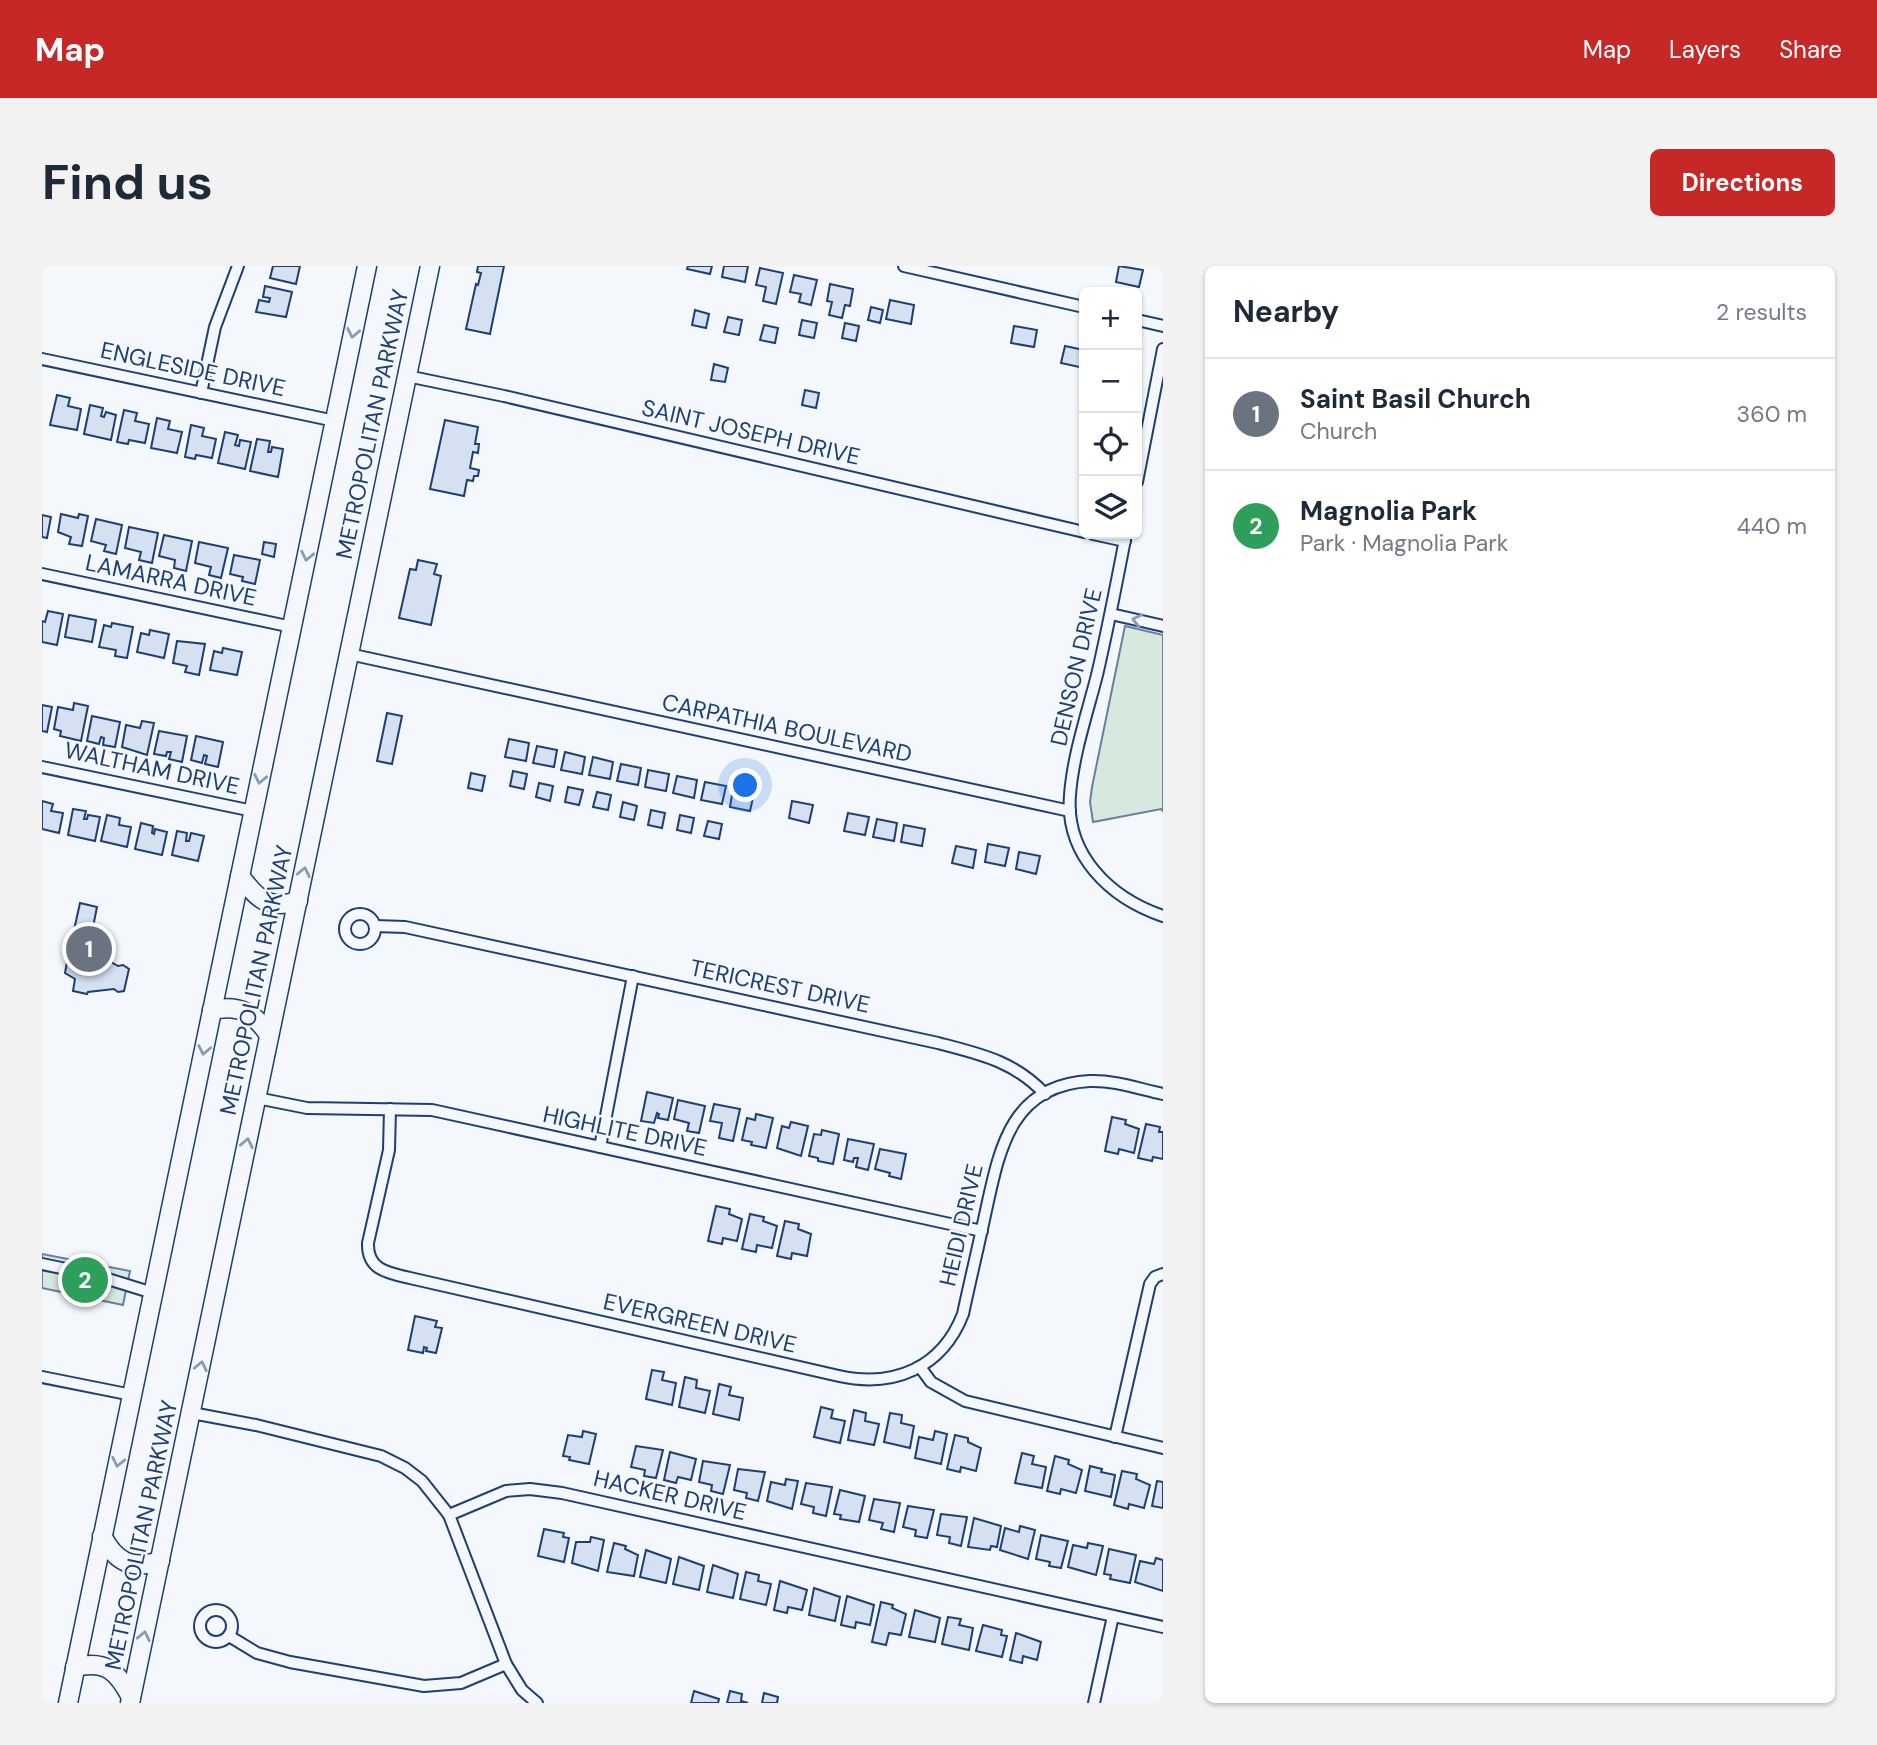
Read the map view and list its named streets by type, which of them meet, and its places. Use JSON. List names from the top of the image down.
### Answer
{
  "streets": {
    "main road": ["METROPOLITAN PARKWAY"],
    "street": [
      "ENGLESIDE DRIVE",
      "SAINT JOSEPH DRIVE",
      "LAMARRA DRIVE",
      "DENSON DRIVE",
      "CARPATHIA BOULEVARD",
      "WALTHAM DRIVE",
      "TERICREST DRIVE",
      "HIGHLITE DRIVE",
      "HEIDI DRIVE",
      "EVERGREEN DRIVE",
      "HACKER DRIVE"
    ]
  },
  "crossings": [
    ["ENGLESIDE DRIVE", "METROPOLITAN PARKWAY"],
    ["METROPOLITAN PARKWAY", "SAINT JOSEPH DRIVE"],
    ["METROPOLITAN PARKWAY", "LAMARRA DRIVE"],
    ["METROPOLITAN PARKWAY", "CARPATHIA BOULEVARD"],
    ["METROPOLITAN PARKWAY", "WALTHAM DRIVE"],
    ["METROPOLITAN PARKWAY", "HIGHLITE DRIVE"],
    ["DENSON DRIVE", "CARPATHIA BOULEVARD"],
    ["TERICREST DRIVE", "HEIDI DRIVE"],
    ["HIGHLITE DRIVE", "HEIDI DRIVE"],
    ["HIGHLITE DRIVE", "EVERGREEN DRIVE"],
    ["HEIDI DRIVE", "EVERGREEN DRIVE"]
  ],
  "page": {
    "header": "Map",
    "nav": ["Map", "Layers", "Share"],
    "buttons": "Directions",
    "title": "Find us",
    "heading": ["Nearby", "2 results"],
    "map_buttons": ["+", "−"],
    "list": [
      {
        "mark": "1",
        "name": "Saint Basil Church",
        "note": "Church",
        "value": "360 m"
      },
      {
        "mark": "2",
        "name": "Magnolia Park",
        "note": "Park · Magnolia Park",
        "value": "440 m"
      }
    ],
    "pins": ["1", "2"]
  }
}
